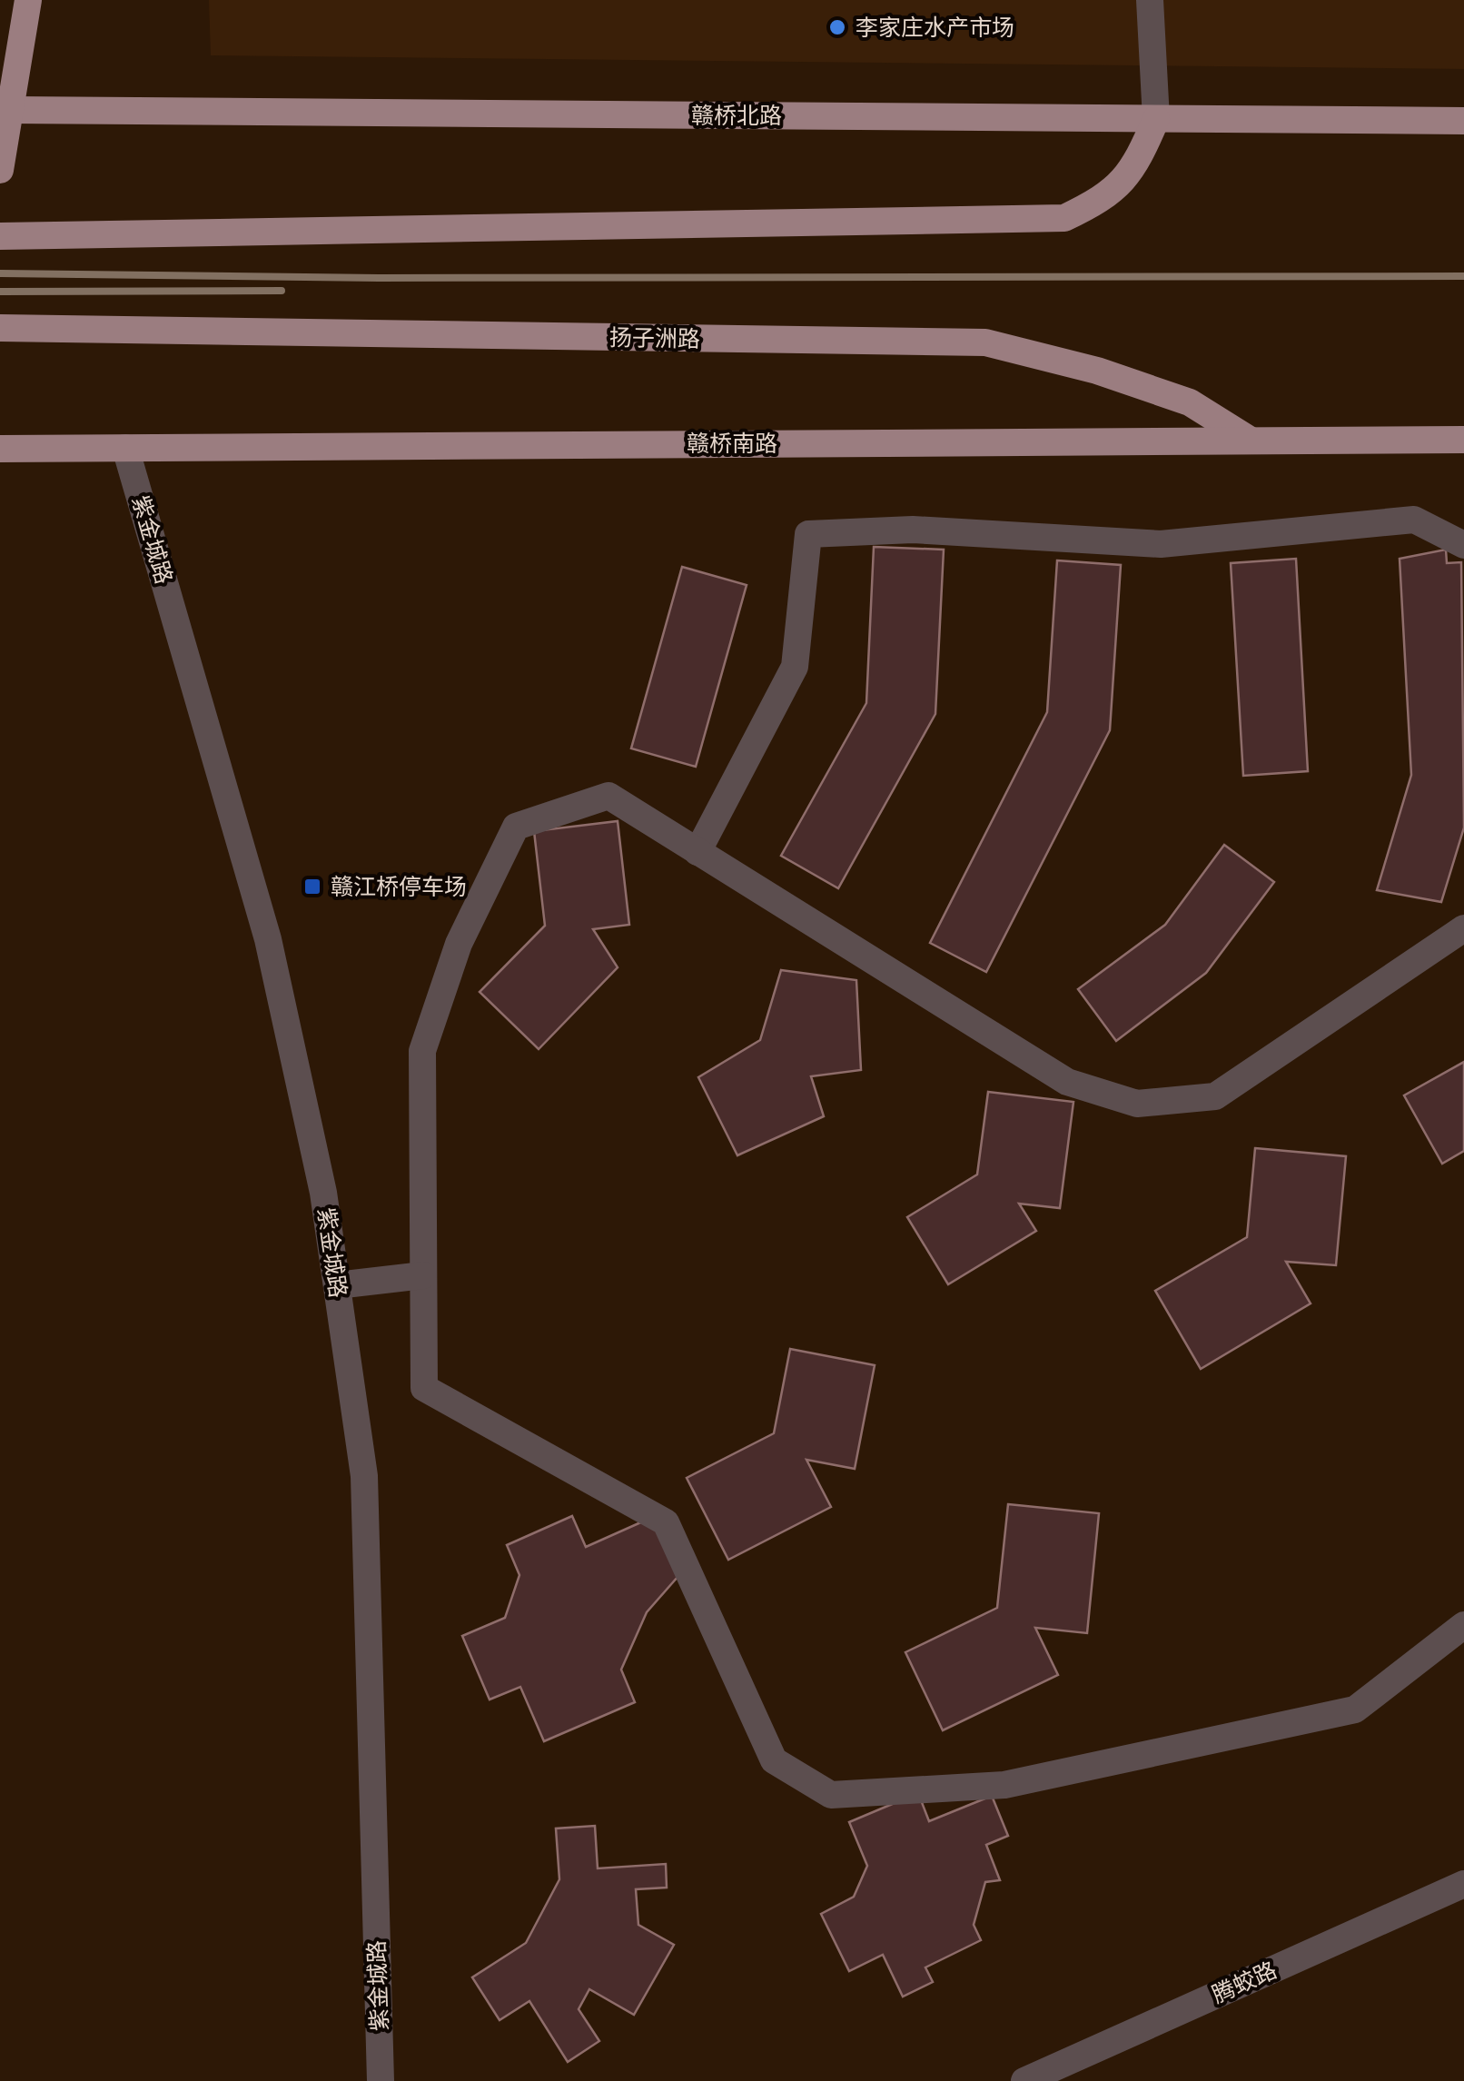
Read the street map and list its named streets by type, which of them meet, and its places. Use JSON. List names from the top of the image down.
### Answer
{
  "streets": {
    "main road": ["赣桥北路", "扬子洲路", "赣桥南路"],
    "street": ["紫金城路", "腾蛟路"]
  },
  "crossings": [
    ["扬子洲路", "赣桥南路"],
    ["赣桥南路", "紫金城路"]
  ],
  "places": {
    "other": ["李家庄水产市场"],
    "transit": ["赣江桥停车场"]
  }
}
